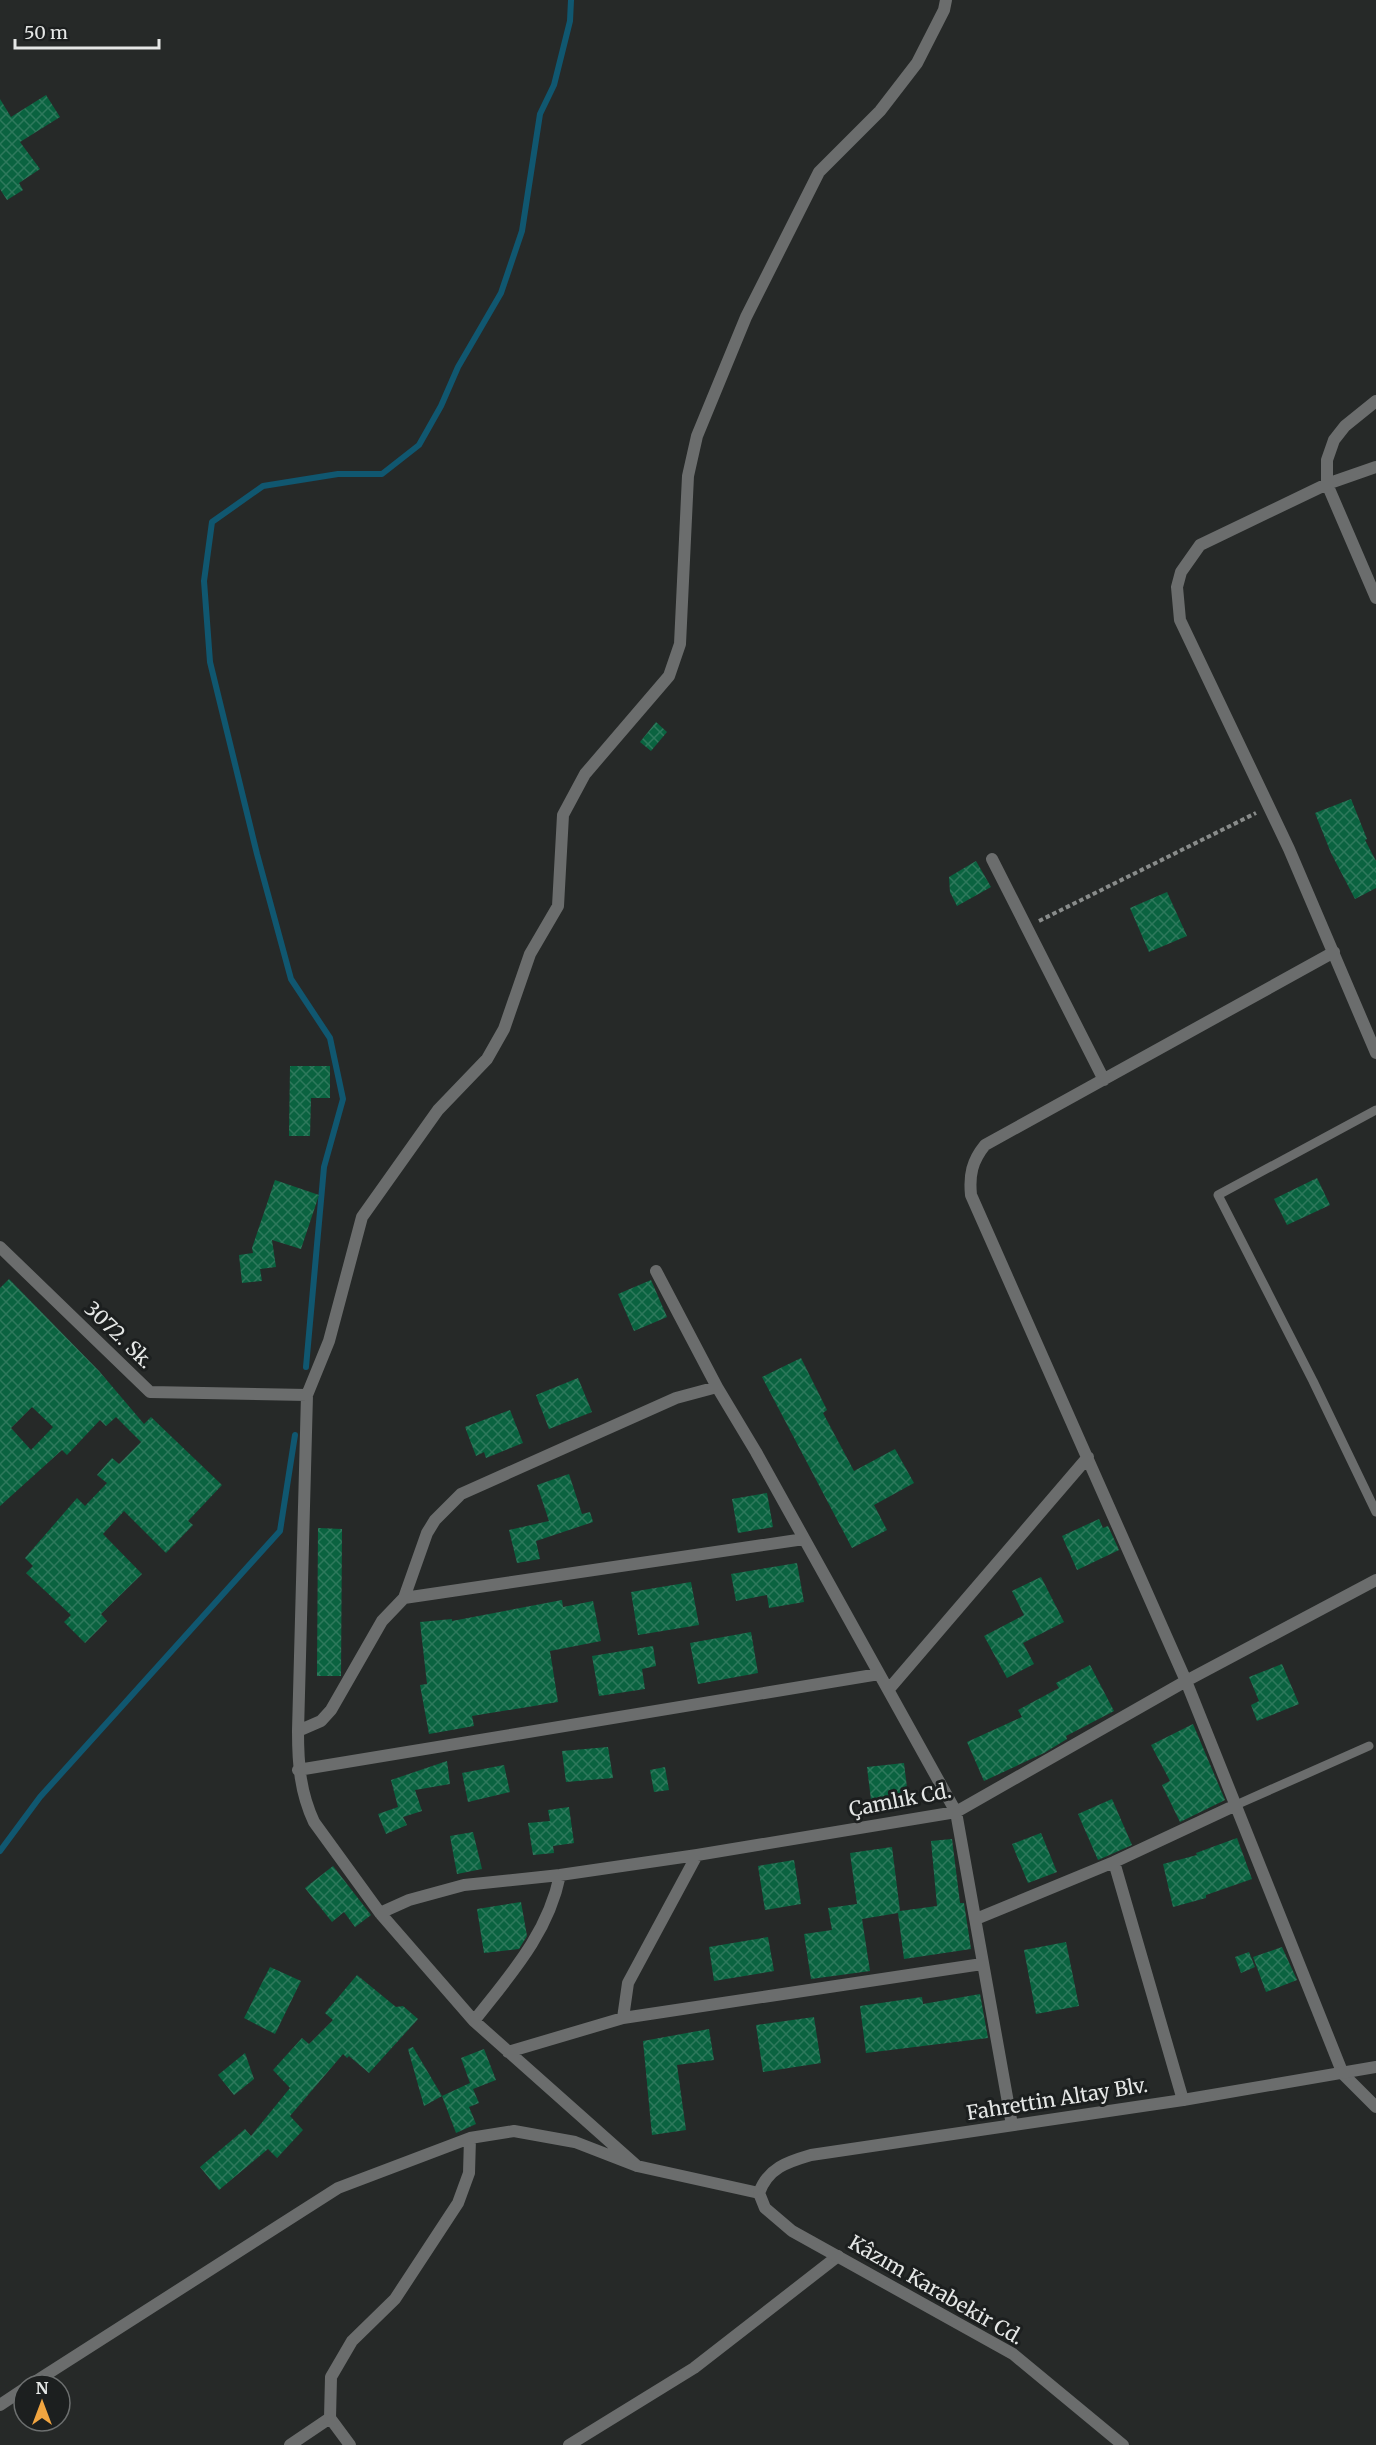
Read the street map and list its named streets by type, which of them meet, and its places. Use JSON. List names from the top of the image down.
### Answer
{
  "streets": {
    "street": [
      "3072. Sk.",
      "Çamlık Cd.",
      "Fahrettin Altay Blv.",
      "Kâzım Karabekir Cd."
    ]
  },
  "crossings": [
    ["Fahrettin Altay Blv.", "Kâzım Karabekir Cd."]
  ],
  "scale_bar": "50 m",
  "north": "top"
}
